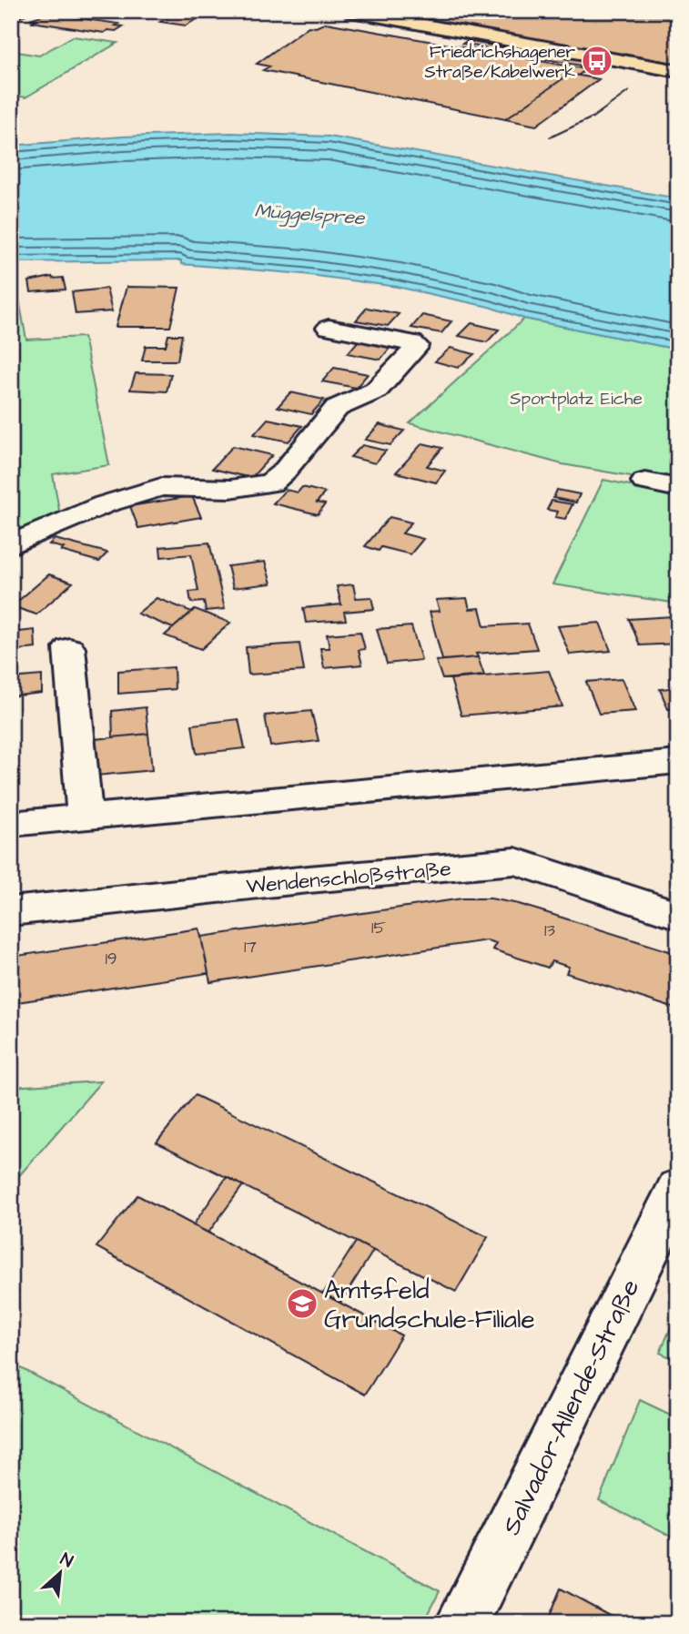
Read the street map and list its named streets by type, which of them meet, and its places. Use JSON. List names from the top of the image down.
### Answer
{
  "streets": {
    "street": ["Wendenschloßstraße", "Salvador-Allende-Straße"]
  },
  "water": ["Müggelspree"],
  "parks": ["Sportplatz Eiche"],
  "places": {
    "bus stop": ["Friedrichshagener Straße/Kabelwerk"],
    "school or university": ["Amtsfeld Grundschule-Filiale"]
  },
  "house_numbers": [
    "15",
    "13",
    "17",
    "19"
  ],
  "north": "top right"
}
